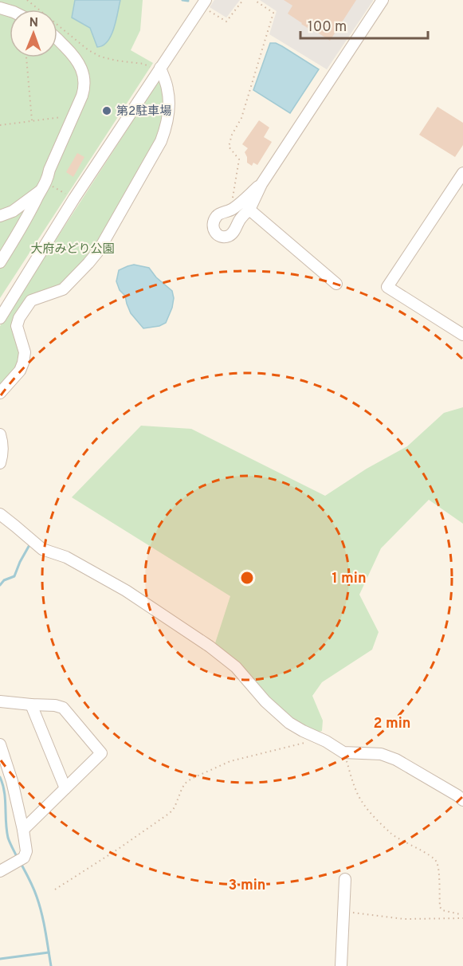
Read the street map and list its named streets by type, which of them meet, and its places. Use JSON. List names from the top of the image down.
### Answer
{
  "parks": ["大府みどり公園"],
  "places": ["第2駐車場"],
  "scale_bar": "100 m",
  "north": "top",
  "rings": ["1 min", "2 min", "3 min"]
}
